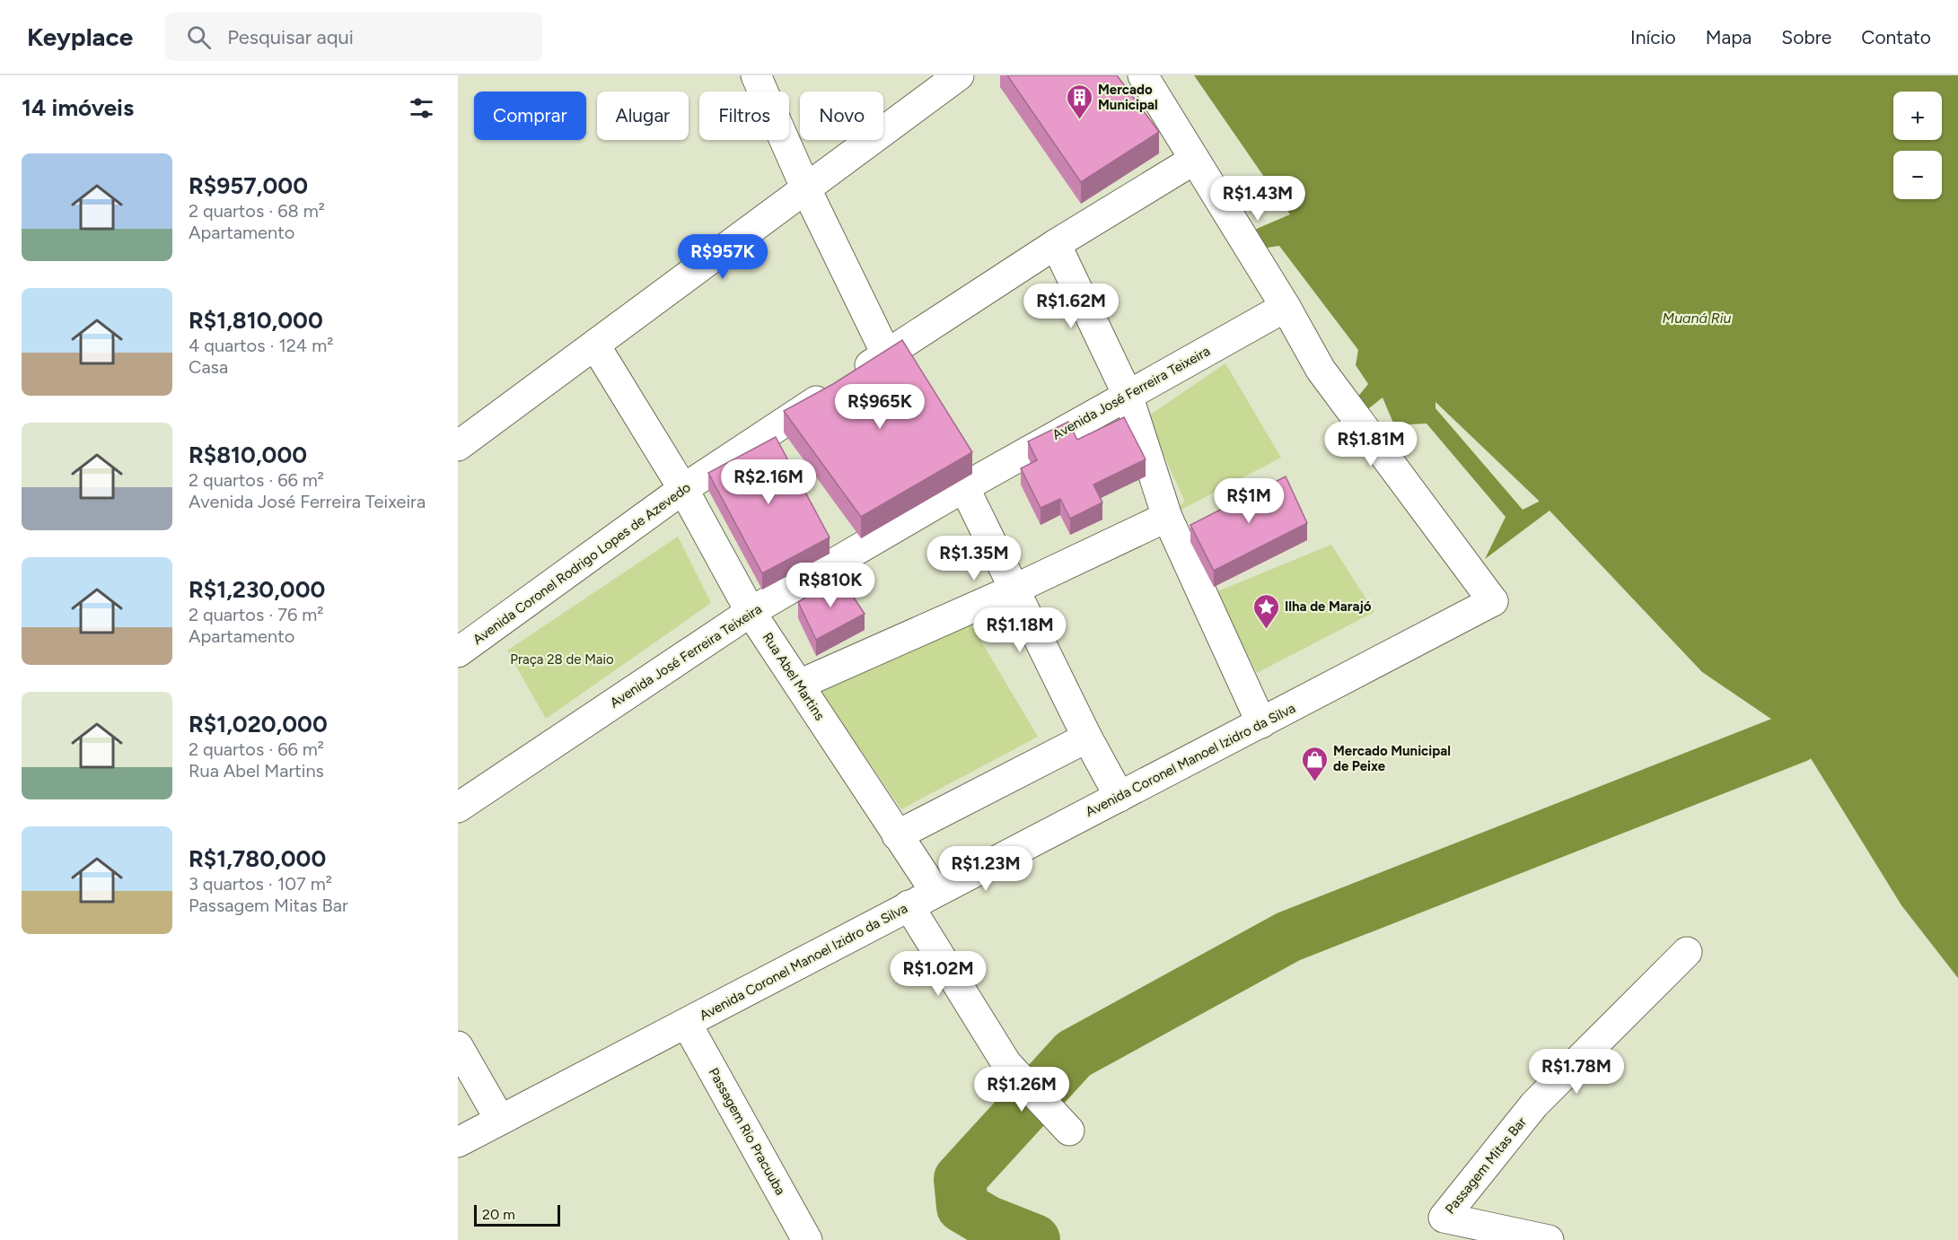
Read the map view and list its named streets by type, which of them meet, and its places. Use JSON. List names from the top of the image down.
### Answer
{
  "streets": {
    "street": [
      "Avenida José Ferreira Teixeira",
      "Avenida Coronel Rodrigo Lopes de Azevedo",
      "Rua Abel Martins",
      "Avenida Coronel Manoel Izidro da Silva",
      "Passagem Rio Pracuuba",
      "Passagem Mitas Bar"
    ]
  },
  "crossings": [
    ["Avenida José Ferreira Teixeira", "Rua Abel Martins"],
    ["Avenida José Ferreira Teixeira", "Avenida Coronel Manoel Izidro da Silva"],
    ["Avenida Coronel Rodrigo Lopes de Azevedo", "Rua Abel Martins"],
    ["Rua Abel Martins", "Avenida Coronel Manoel Izidro da Silva"],
    ["Avenida Coronel Manoel Izidro da Silva", "Passagem Rio Pracuuba"]
  ],
  "water": ["Muaná Riu"],
  "parks": ["Praça 28 de Maio"],
  "places": {
    "building": ["Mercado Municipal"],
    "place": ["Ilha de Marajó"],
    "shop": ["Mercado Municipal de Peixe"]
  },
  "scale_bar": "20 m",
  "page": {
    "header": "Keyplace",
    "search": "Pesquisar aqui",
    "nav": [
      "Início",
      "Mapa",
      "Sobre",
      "Contato"
    ],
    "heading": "14 imóveis",
    "map_buttons": ["+", "−"],
    "chip": [
      "Comprar",
      "Alugar",
      "Filtros",
      "Novo"
    ],
    "list": [
      {
        "name": "R$957,000",
        "note": "2 quartos · 68 m² · Apartamento"
      },
      {
        "name": "R$1,810,000",
        "note": "4 quartos · 124 m² · Casa"
      },
      {
        "name": "R$810,000",
        "note": "2 quartos · 66 m² · Avenida José Ferreira Teixeira"
      },
      {
        "name": "R$1,230,000",
        "note": "2 quartos · 76 m² · Apartamento"
      },
      {
        "name": "R$1,020,000",
        "note": "2 quartos · 66 m² · Rua Abel Martins"
      },
      {
        "name": "R$1,780,000",
        "note": "3 quartos · 107 m² · Passagem Mitas Bar"
      }
    ],
    "price": [
      "R$1.43M",
      "R$957K",
      "R$1.62M",
      "R$965K",
      "R$1.81M",
      "R$2.16M",
      "R$1M",
      "R$1.35M",
      "R$810K",
      "R$1.18M",
      "R$1.23M",
      "R$1.02M",
      "R$1.78M",
      "R$1.26M"
    ],
    "scale": "20 m"
  }
}
